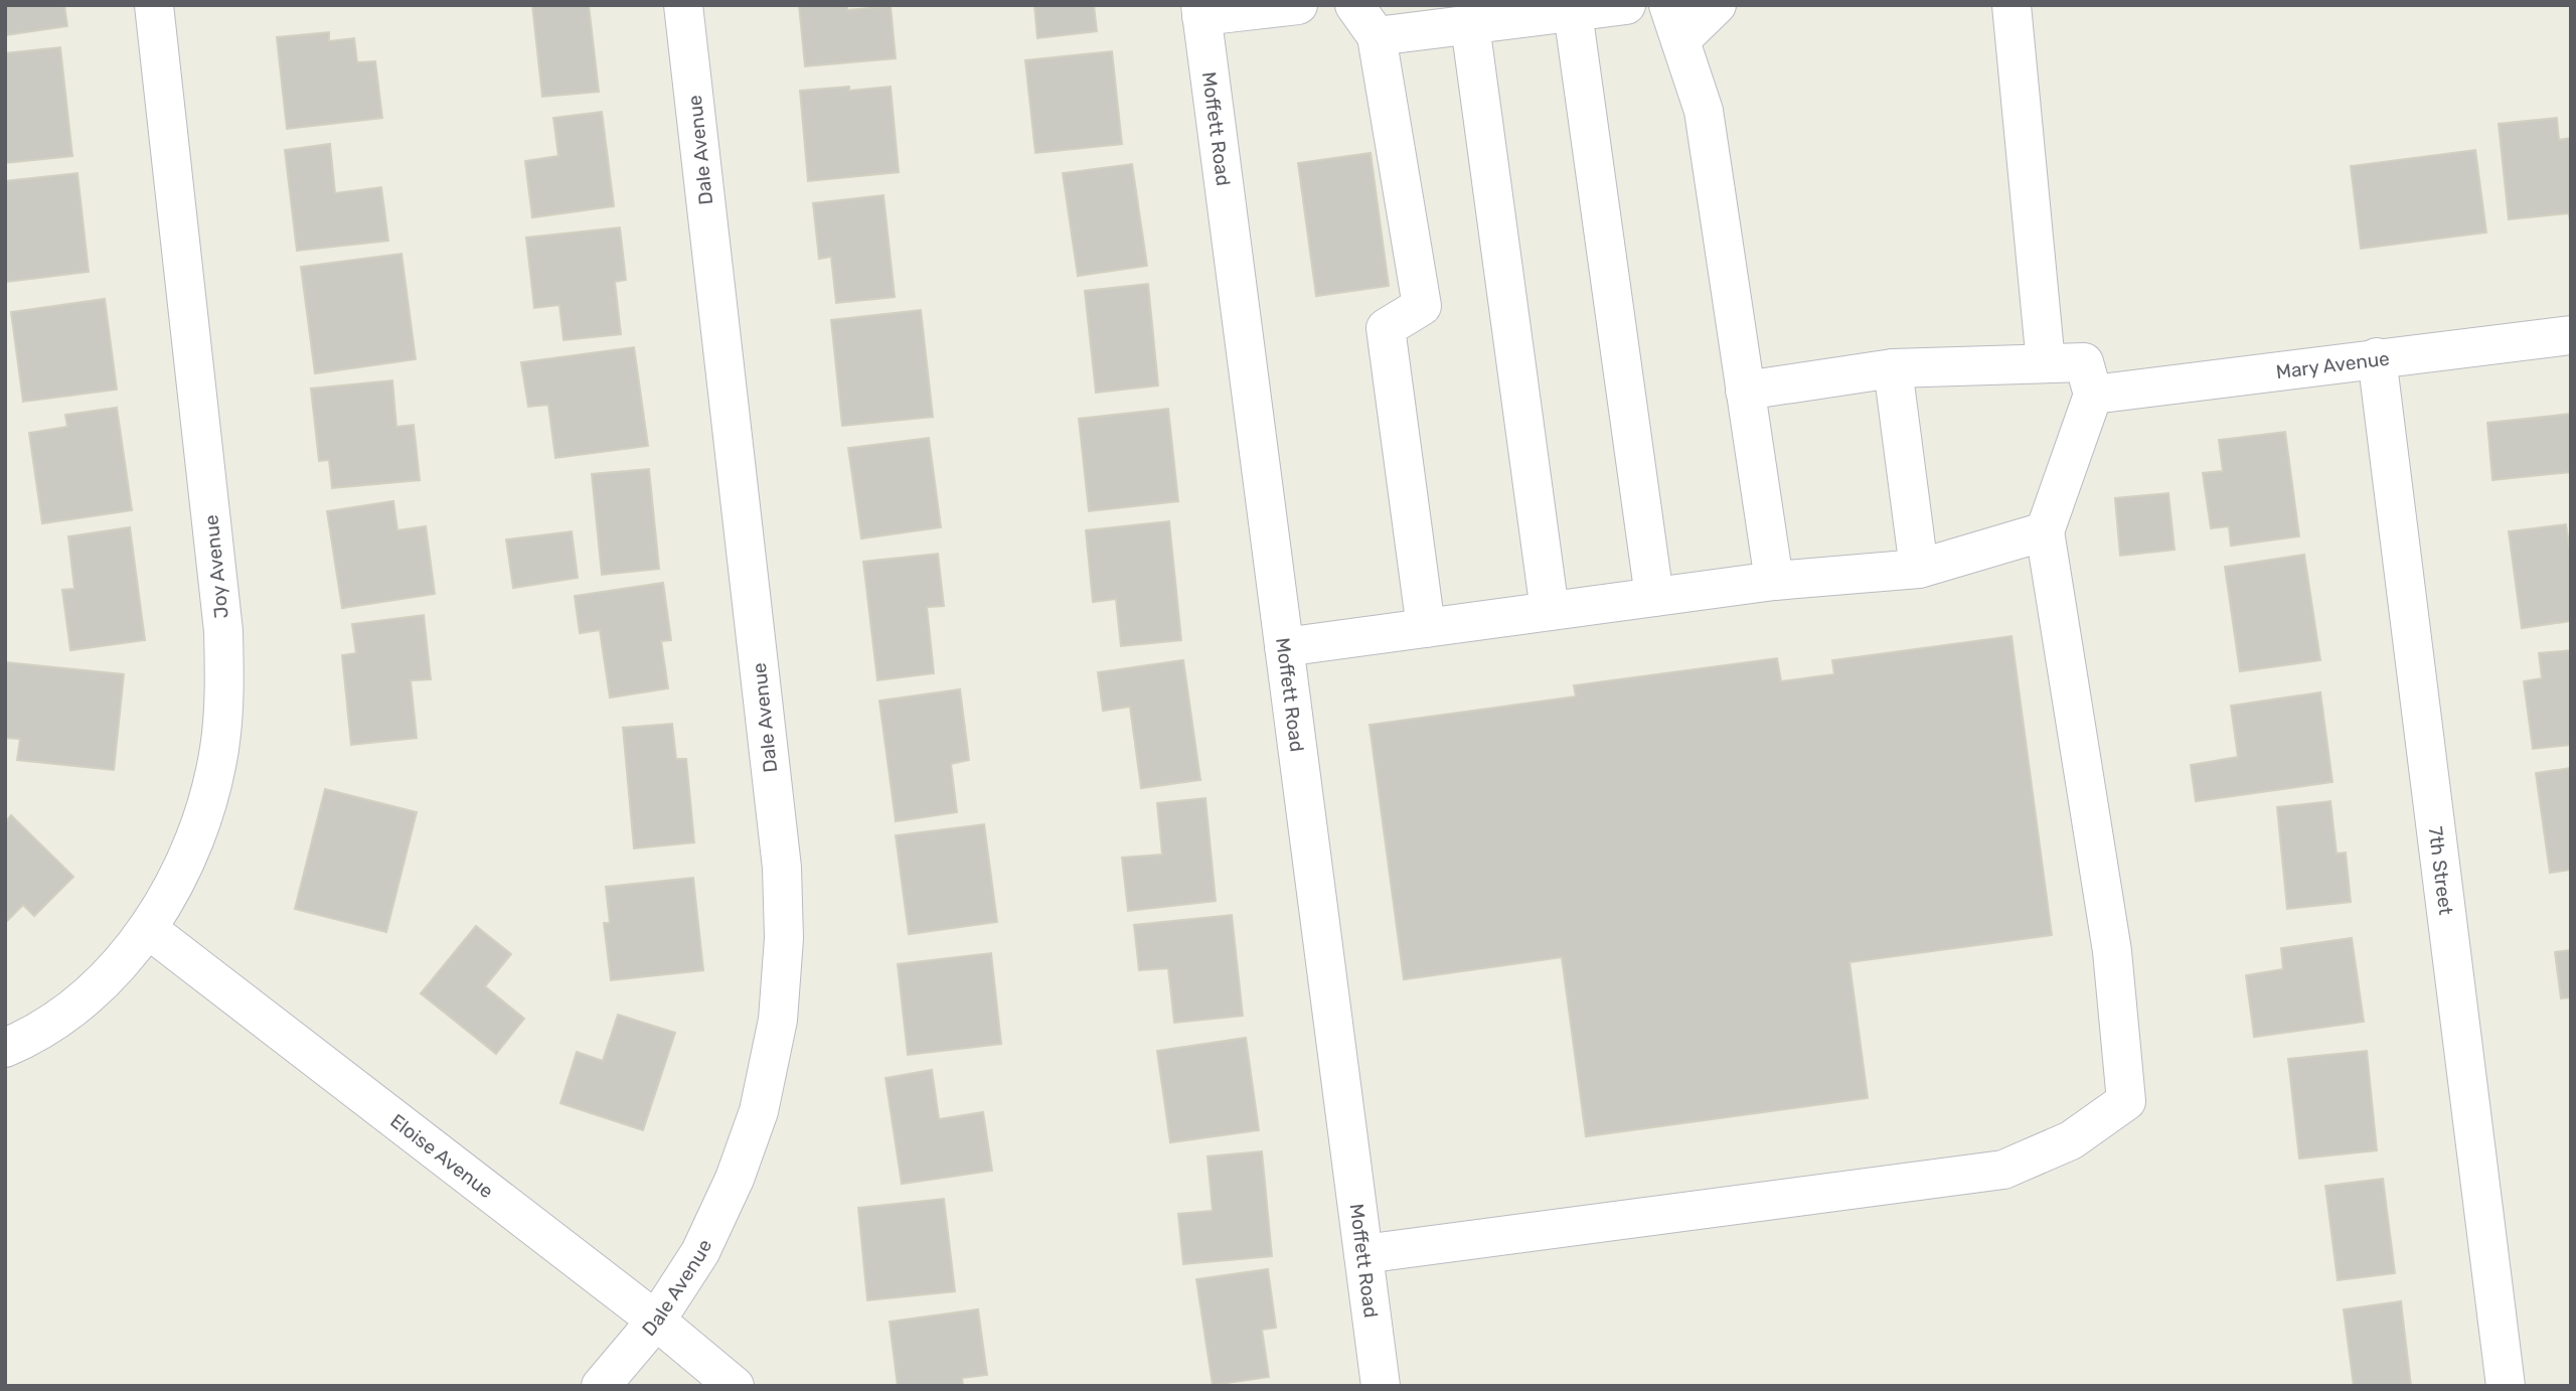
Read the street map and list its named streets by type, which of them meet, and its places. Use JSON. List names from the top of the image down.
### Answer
{
  "streets": {
    "street": [
      "Moffett Road",
      "Dale Avenue",
      "Mary Avenue",
      "Joy Avenue",
      "7th Street",
      "Eloise Avenue"
    ]
  },
  "crossings": [
    ["Dale Avenue", "Eloise Avenue"],
    ["Mary Avenue", "7th Street"],
    ["Joy Avenue", "Eloise Avenue"]
  ]
}
